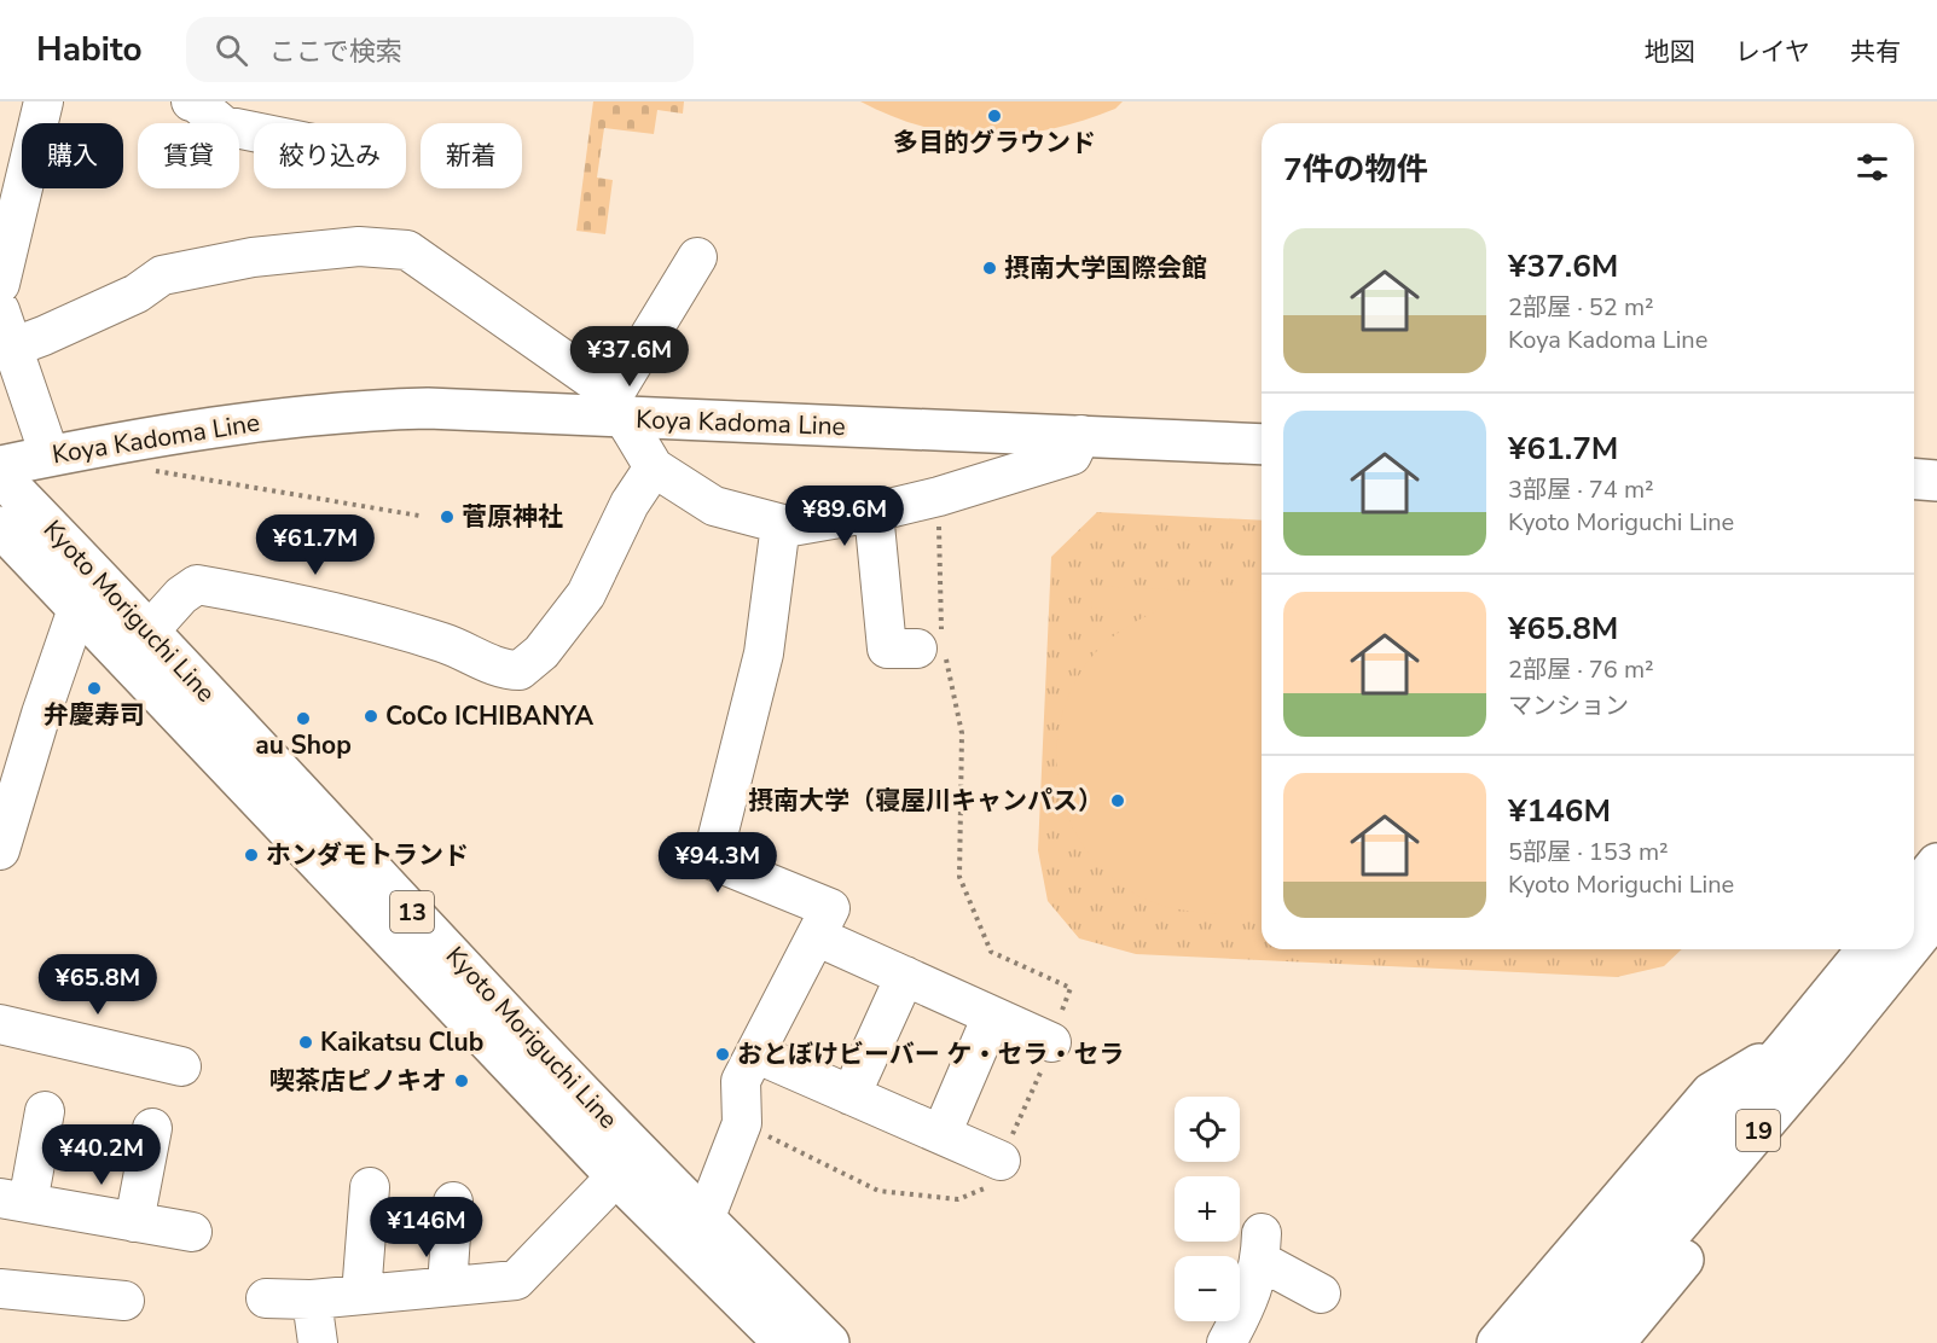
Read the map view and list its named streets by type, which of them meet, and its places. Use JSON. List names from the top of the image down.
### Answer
{
  "streets": {
    "main road": [
      "Koya Kadoma Line",
      "Kyoto Moriguchi Line",
      "13",
      "19"
    ]
  },
  "places": [
    "多目的グラウンド",
    "摂南大学国際会館",
    "菅原神社",
    "弁慶寿司",
    "CoCo ICHIBANYA",
    "au Shop",
    "摂南大学（寝屋川キャンパス）",
    "ホンダモトランド",
    "Kaikatsu Club",
    "おとぼけビーバー ケ・セラ・セラ",
    "喫茶店ピノキオ"
  ],
  "page": {
    "header": "Habito",
    "search": "ここで検索",
    "nav": ["地図", "レイヤ", "共有"],
    "chip": [
      "購入",
      "賃貸",
      "絞り込み",
      "新着"
    ],
    "heading": "7件の物件",
    "list": [
      {
        "name": "¥37.6M",
        "note": "2部屋 · 52 m² · Koya Kadoma Line"
      },
      {
        "name": "¥61.7M",
        "note": "3部屋 · 74 m² · Kyoto Moriguchi Line"
      },
      {
        "name": "¥65.8M",
        "note": "2部屋 · 76 m² · マンション"
      },
      {
        "name": "¥146M",
        "note": "5部屋 · 153 m² · Kyoto Moriguchi Line"
      }
    ],
    "price": [
      "¥37.6M",
      "¥89.6M",
      "¥61.7M",
      "¥94.3M",
      "¥65.8M",
      "¥40.2M",
      "¥146M"
    ],
    "map_buttons": ["+", "−"]
  }
}
